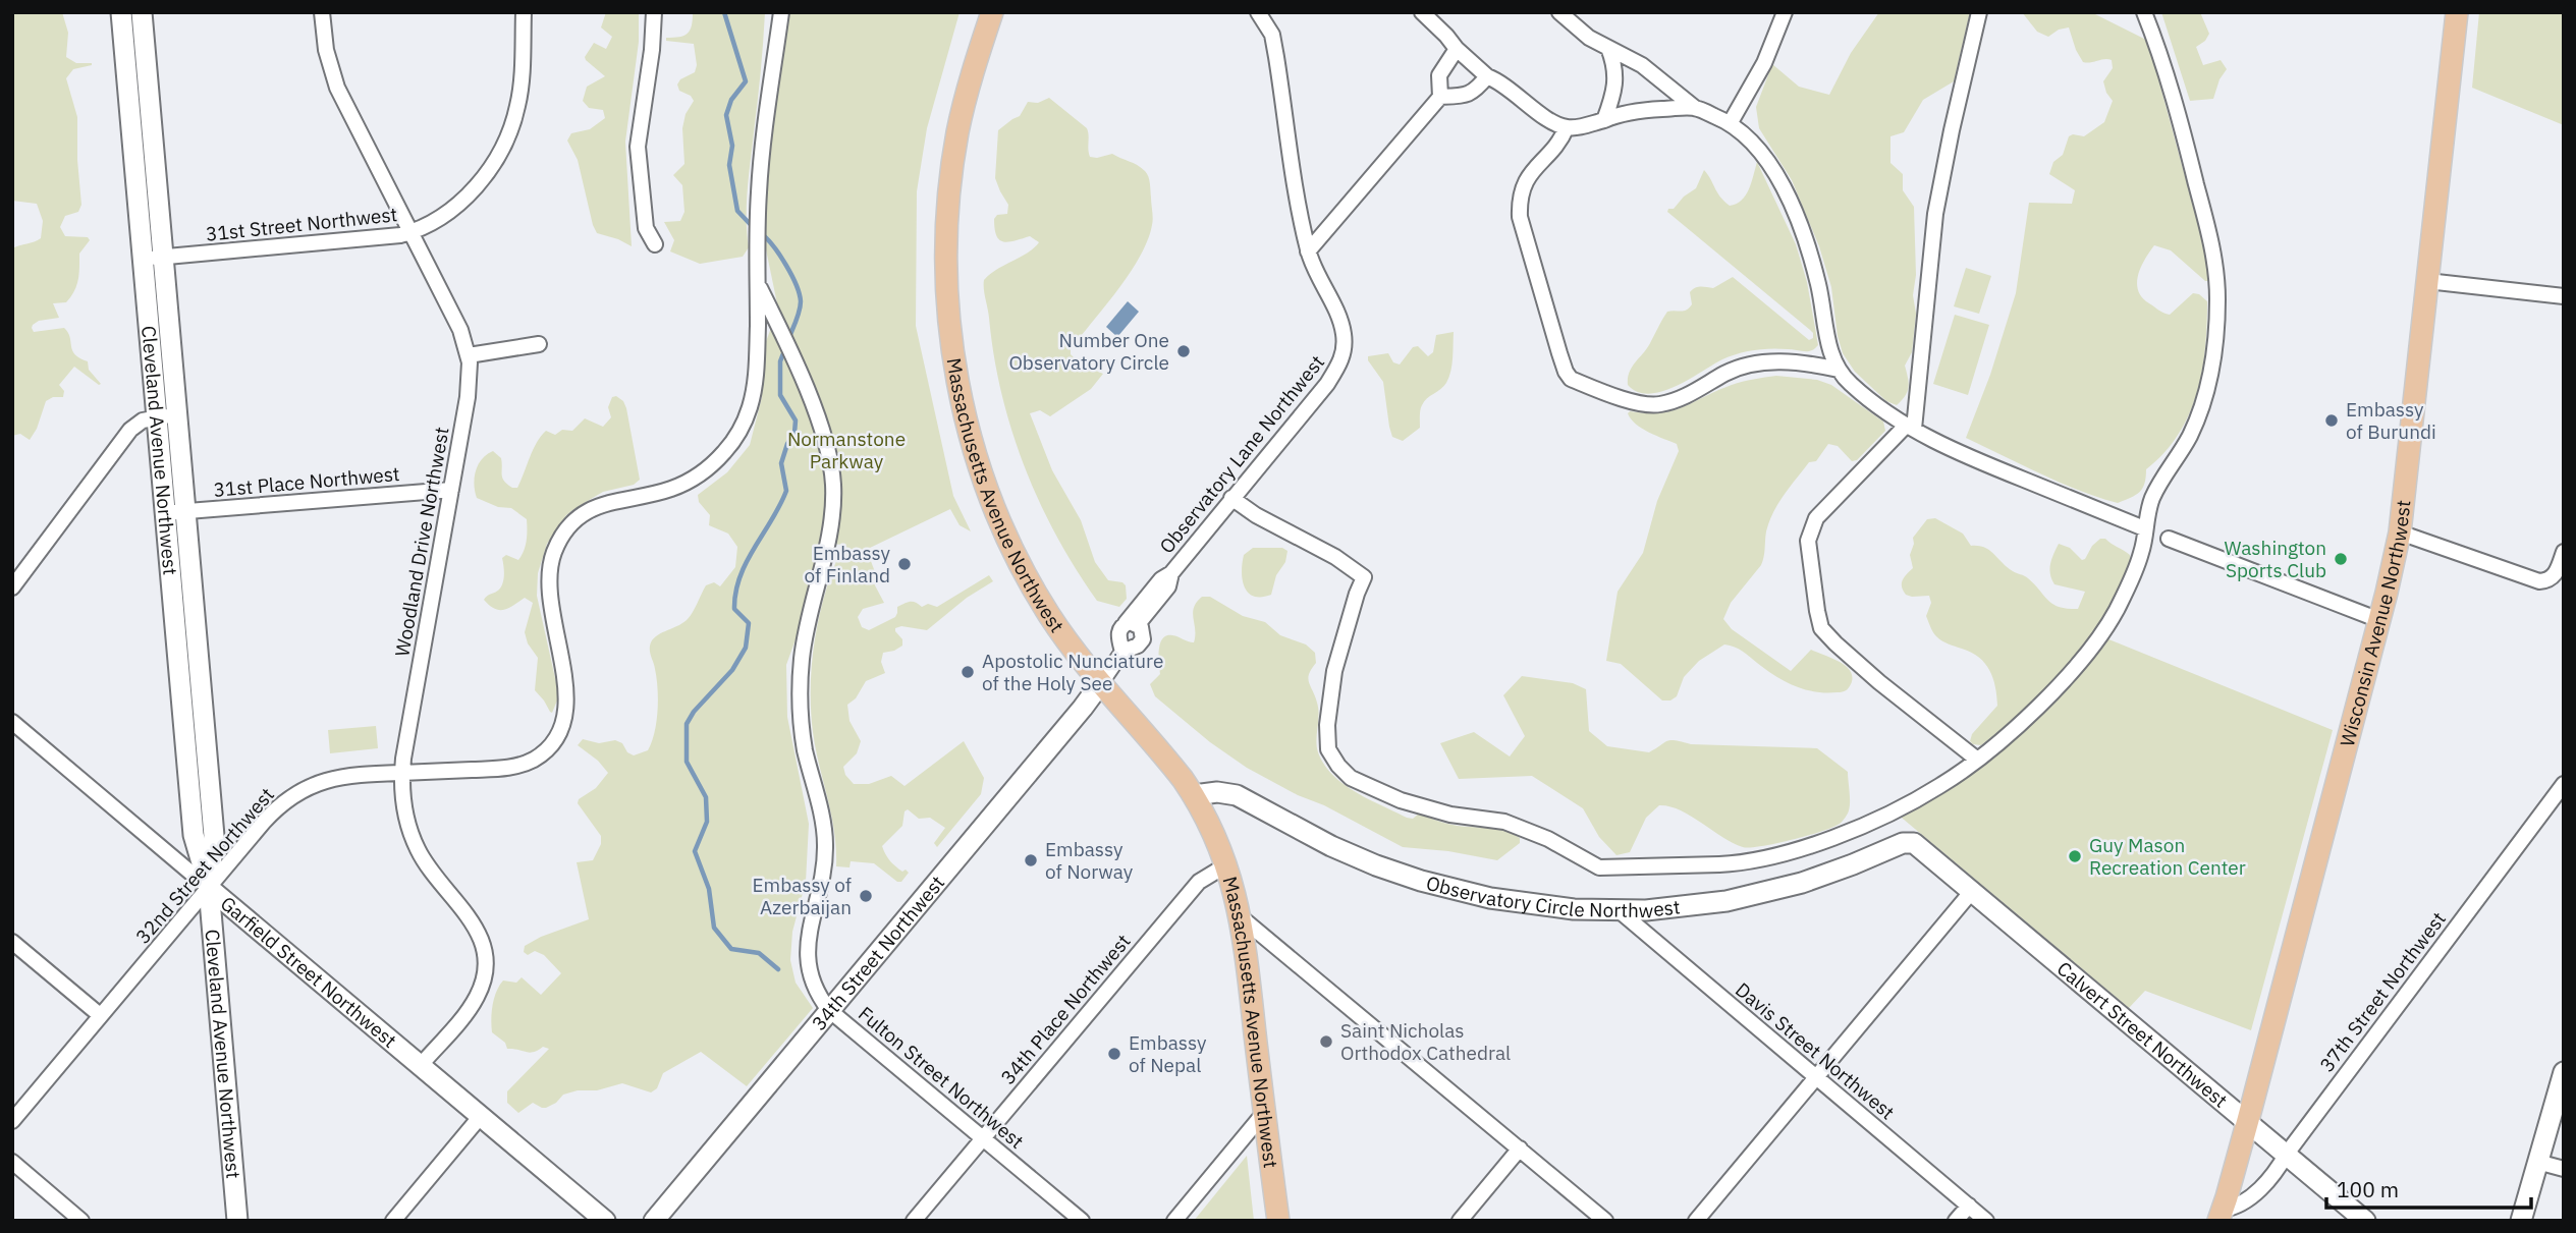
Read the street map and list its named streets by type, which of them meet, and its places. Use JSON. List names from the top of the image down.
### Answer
{
  "streets": {
    "main road": [
      "Cleveland Avenue Northwest",
      "Massachusetts Avenue Northwest",
      "Wisconsin Avenue Northwest",
      "Observatory Circle Northwest",
      "34th Street Northwest",
      "Garfield Street Northwest",
      "Calvert Street Northwest"
    ],
    "street": [
      "31st Street Northwest",
      "Observatory Lane Northwest",
      "31st Place Northwest",
      "Woodland Drive Northwest",
      "32nd Street Northwest",
      "37th Street Northwest",
      "34th Place Northwest",
      "Davis Street Northwest",
      "Fulton Street Northwest"
    ]
  },
  "crossings": [
    ["31st Street Northwest", "Cleveland Avenue Northwest"],
    ["31st Street Northwest", "Woodland Drive Northwest"],
    ["Cleveland Avenue Northwest", "31st Place Northwest"],
    ["Cleveland Avenue Northwest", "32nd Street Northwest"],
    ["Cleveland Avenue Northwest", "Garfield Street Northwest"],
    ["31st Place Northwest", "Woodland Drive Northwest"],
    ["Massachusetts Avenue Northwest", "Observatory Circle Northwest"],
    ["Massachusetts Avenue Northwest", "34th Street Northwest"],
    ["Massachusetts Avenue Northwest", "34th Place Northwest"],
    ["Woodland Drive Northwest", "32nd Street Northwest"],
    ["Woodland Drive Northwest", "Garfield Street Northwest"],
    ["Wisconsin Avenue Northwest", "37th Street Northwest"],
    ["Wisconsin Avenue Northwest", "Calvert Street Northwest"],
    ["32nd Street Northwest", "Garfield Street Northwest"],
    ["32nd Street Northwest", "Fulton Street Northwest"],
    ["Observatory Circle Northwest", "Calvert Street Northwest"],
    ["Observatory Circle Northwest", "Davis Street Northwest"],
    ["34th Street Northwest", "Fulton Street Northwest"],
    ["37th Street Northwest", "Calvert Street Northwest"],
    ["34th Place Northwest", "Fulton Street Northwest"]
  ],
  "parks": ["Normanstone Parkway"],
  "places": [
    "Number One Observatory Circle",
    "Embassy of Burundi",
    "Washington Sports Club",
    "Embassy of Finland",
    "Apostolic Nunciature of the Holy See",
    "Guy Mason Recreation Center",
    "Embassy of Norway",
    "Embassy of Azerbaijan",
    "Saint Nicholas Orthodox Cathedral",
    "Embassy of Nepal"
  ],
  "scale_bar": "100 m"
}
